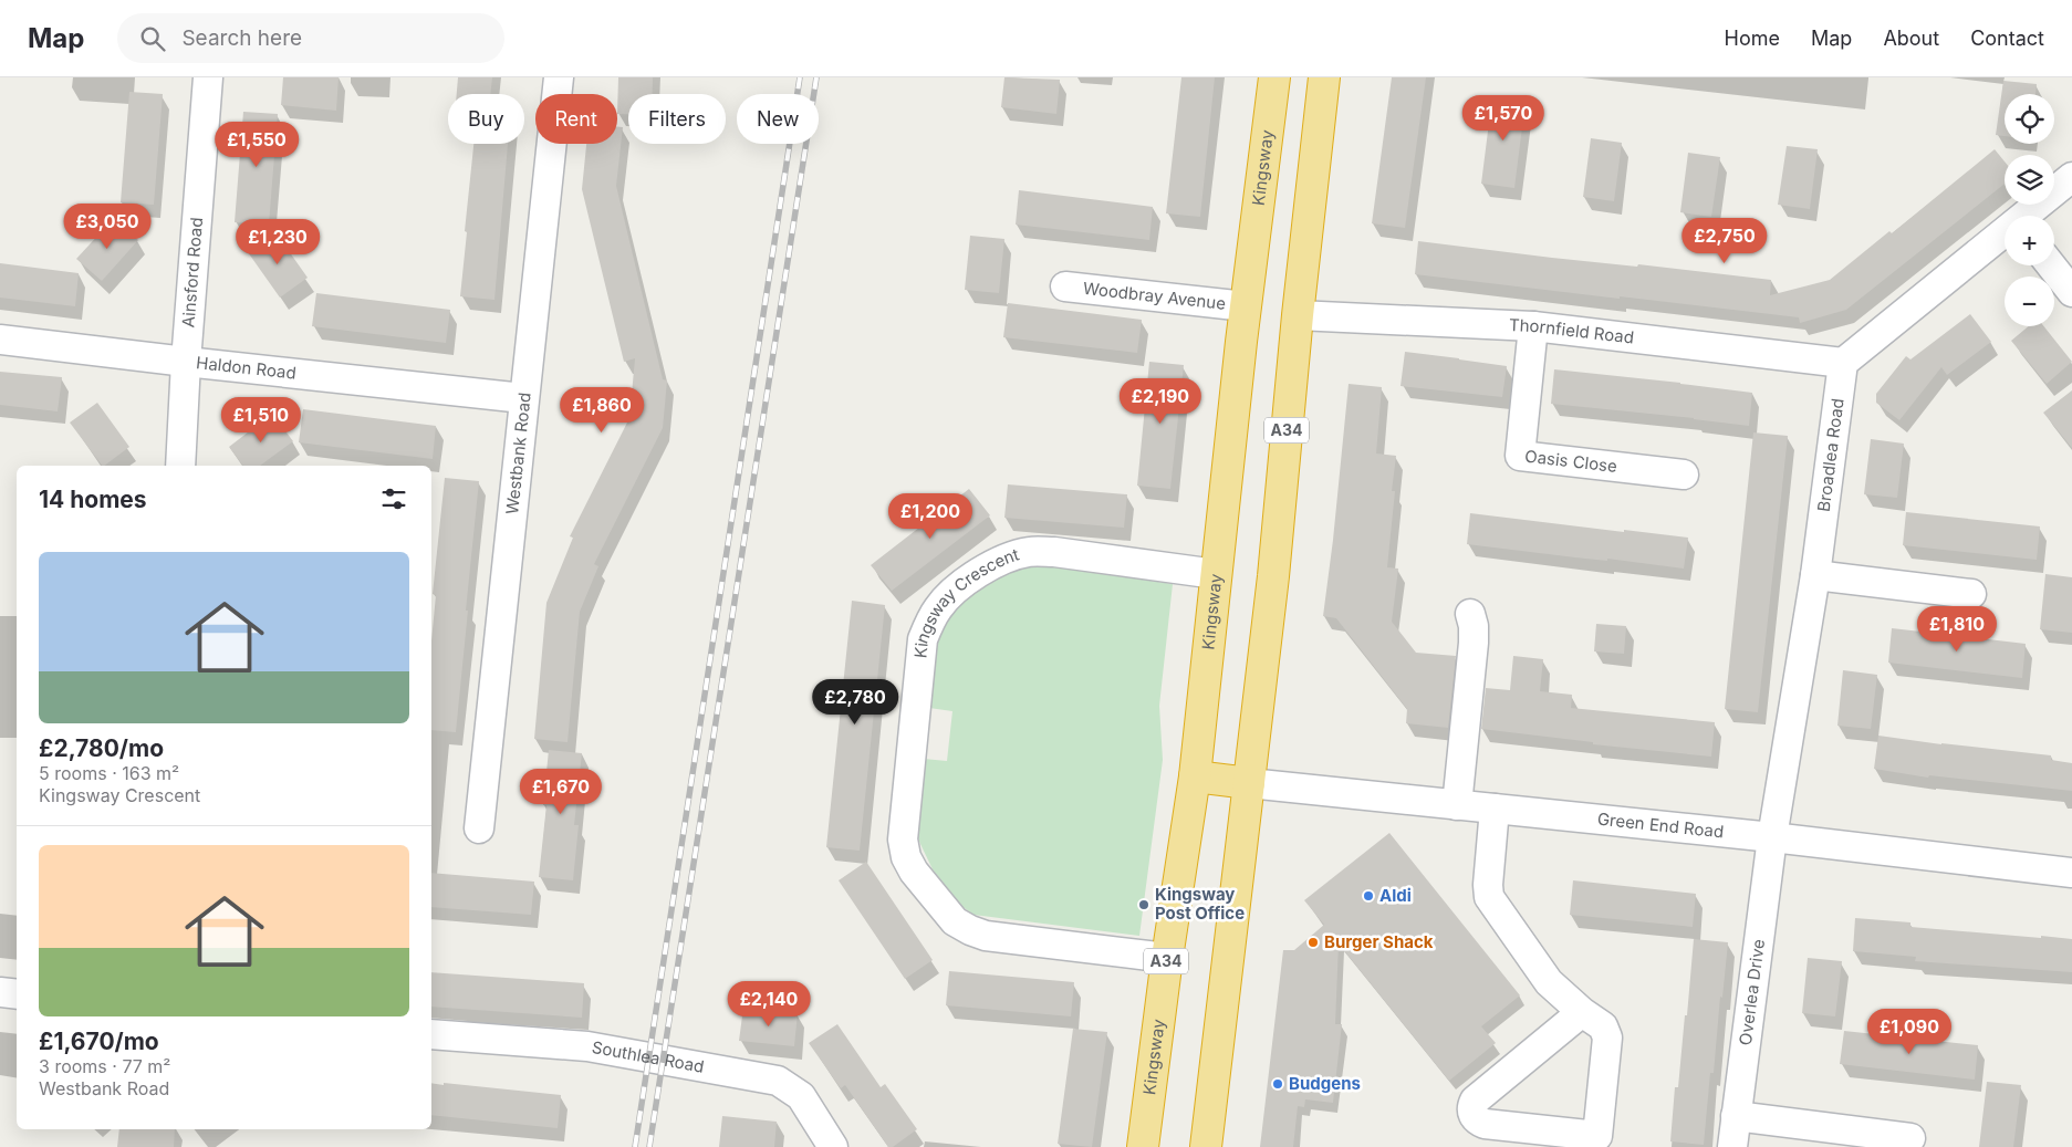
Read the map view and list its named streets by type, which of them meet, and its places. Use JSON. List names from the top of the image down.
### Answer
{
  "streets": {
    "highway": ["Kingsway", "A34"],
    "street": [
      "Ainsford Road",
      "Woodbray Avenue",
      "Thornfield Road",
      "Haldon Road",
      "Westbank Road",
      "Broadlea Road",
      "Oasis Close",
      "Kingsway Crescent",
      "Green End Road",
      "Overlea Drive",
      "Southlea Road"
    ]
  },
  "crossings": [
    ["Kingsway", "Woodbray Avenue"],
    ["Kingsway", "Kingsway Crescent"],
    ["Ainsford Road", "Haldon Road"],
    ["Thornfield Road", "A34"],
    ["Thornfield Road", "Broadlea Road"],
    ["Thornfield Road", "Oasis Close"],
    ["Haldon Road", "Westbank Road"],
    ["A34", "Green End Road"],
    ["Broadlea Road", "Green End Road"],
    ["Broadlea Road", "Overlea Drive"],
    ["Green End Road", "Overlea Drive"]
  ],
  "places": [
    "Aldi",
    "Kingsway Post Office",
    "Burger Shack",
    "Budgens"
  ],
  "page": {
    "header": "Map",
    "search": "Search here",
    "nav": [
      "Home",
      "Map",
      "About",
      "Contact"
    ],
    "map_buttons": ["+", "−"],
    "chip": [
      "Buy",
      "Rent",
      "Filters",
      "New"
    ],
    "price": [
      "£1,570",
      "£1,550",
      "£3,050",
      "£2,750",
      "£1,230",
      "£2,190",
      "£1,860",
      "£1,510",
      "£1,200",
      "£1,810",
      "£2,780",
      "£1,670",
      "£2,140",
      "£1,090"
    ],
    "heading": "14 homes",
    "list": [
      {
        "name": "£2,780/mo",
        "note": "5 rooms · 163 m² · Kingsway Crescent"
      },
      {
        "name": "£1,670/mo",
        "note": "3 rooms · 77 m² · Westbank Road"
      }
    ]
  }
}
